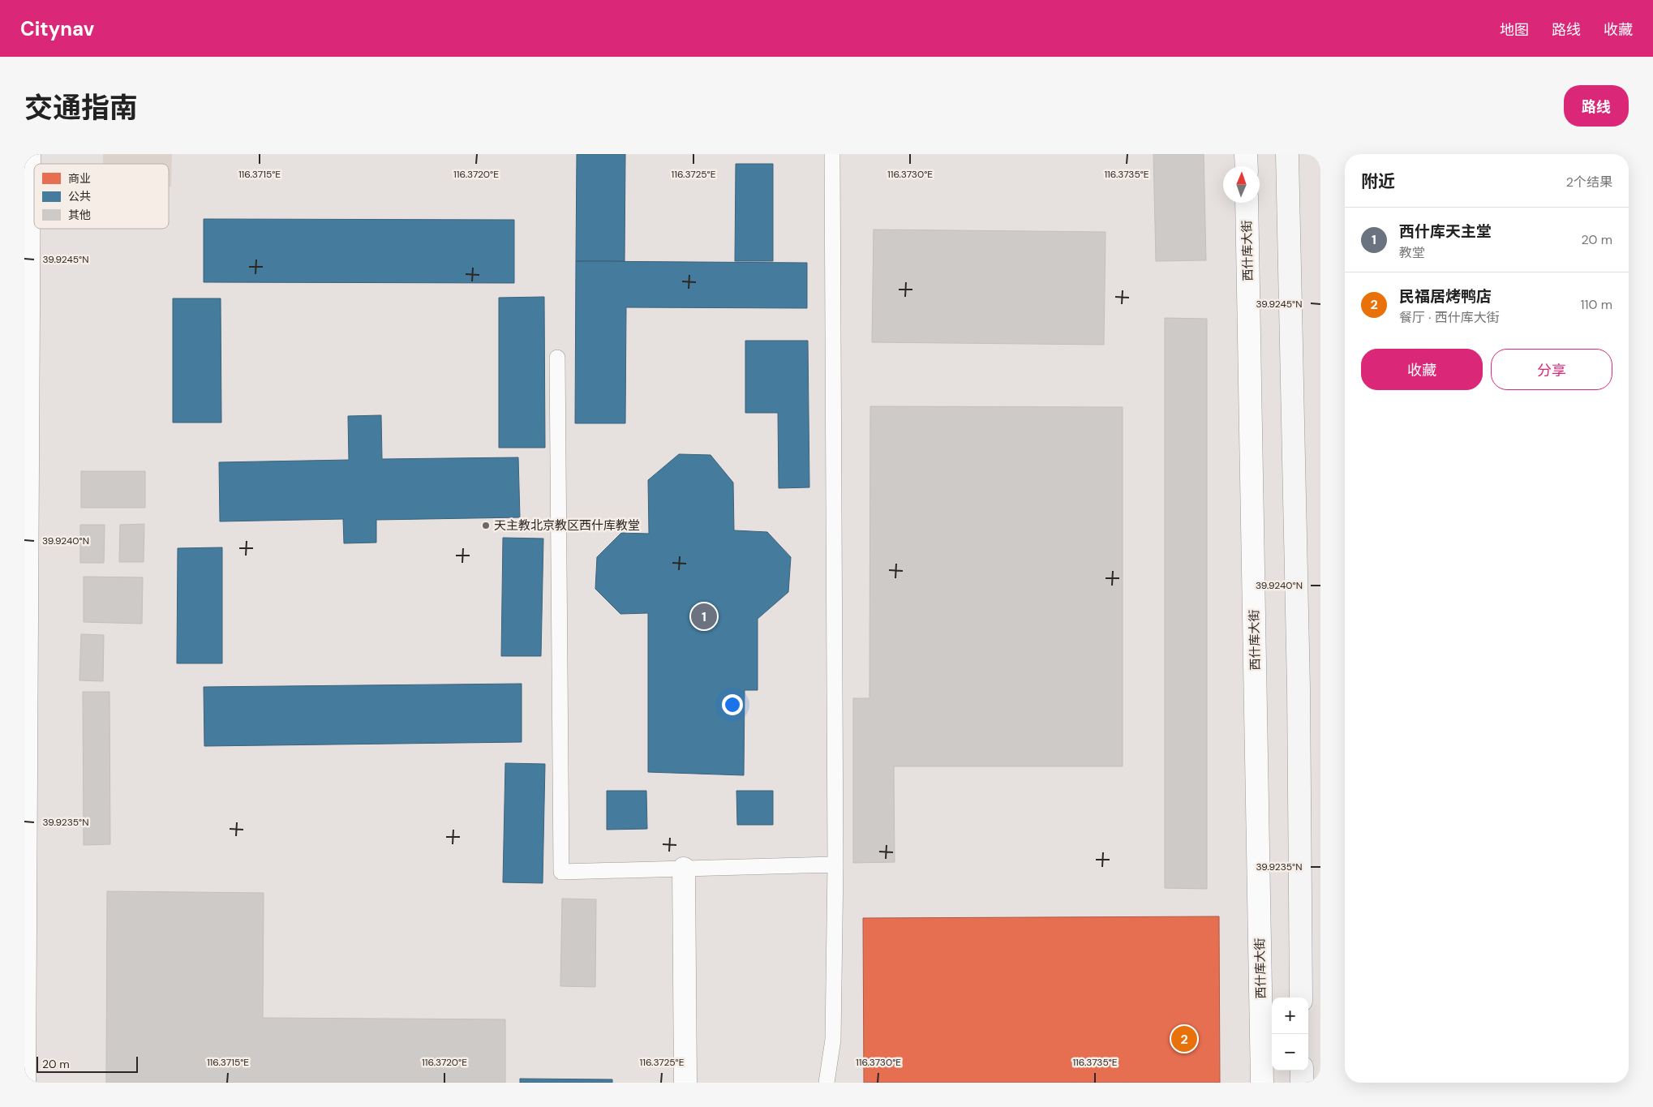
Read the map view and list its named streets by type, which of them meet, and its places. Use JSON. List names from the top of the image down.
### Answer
{
  "streets": {
    "street": ["西什库大街"]
  },
  "places": ["天主教北京教区西什库教堂"],
  "legend": ["商业", "公共", "其他"],
  "scale_bar": "20 m",
  "north": "top",
  "page": {
    "header": "Citynav",
    "nav": ["地图", "路线", "收藏"],
    "title": "交通指南",
    "buttons": [
      "路线",
      ["收藏", "分享"]
    ],
    "heading": ["附近", "2个结果"],
    "list": [
      {
        "mark": "1",
        "name": "西什库天主堂",
        "note": "教堂",
        "value": "20 m"
      },
      {
        "mark": "2",
        "name": "民福居烤鸭店",
        "note": "餐厅 · 西什库大街",
        "value": "110 m"
      }
    ],
    "pins": ["1", "2"],
    "map_buttons": ["+", "−"],
    "scale": "20 m"
  },
  "coordinates": [
    "116.3715°E",
    "116.3720°E",
    "116.3725°E",
    "116.3730°E",
    "116.3735°E",
    "39.9245°N",
    "39.9240°N",
    "39.9235°N"
  ]
}
